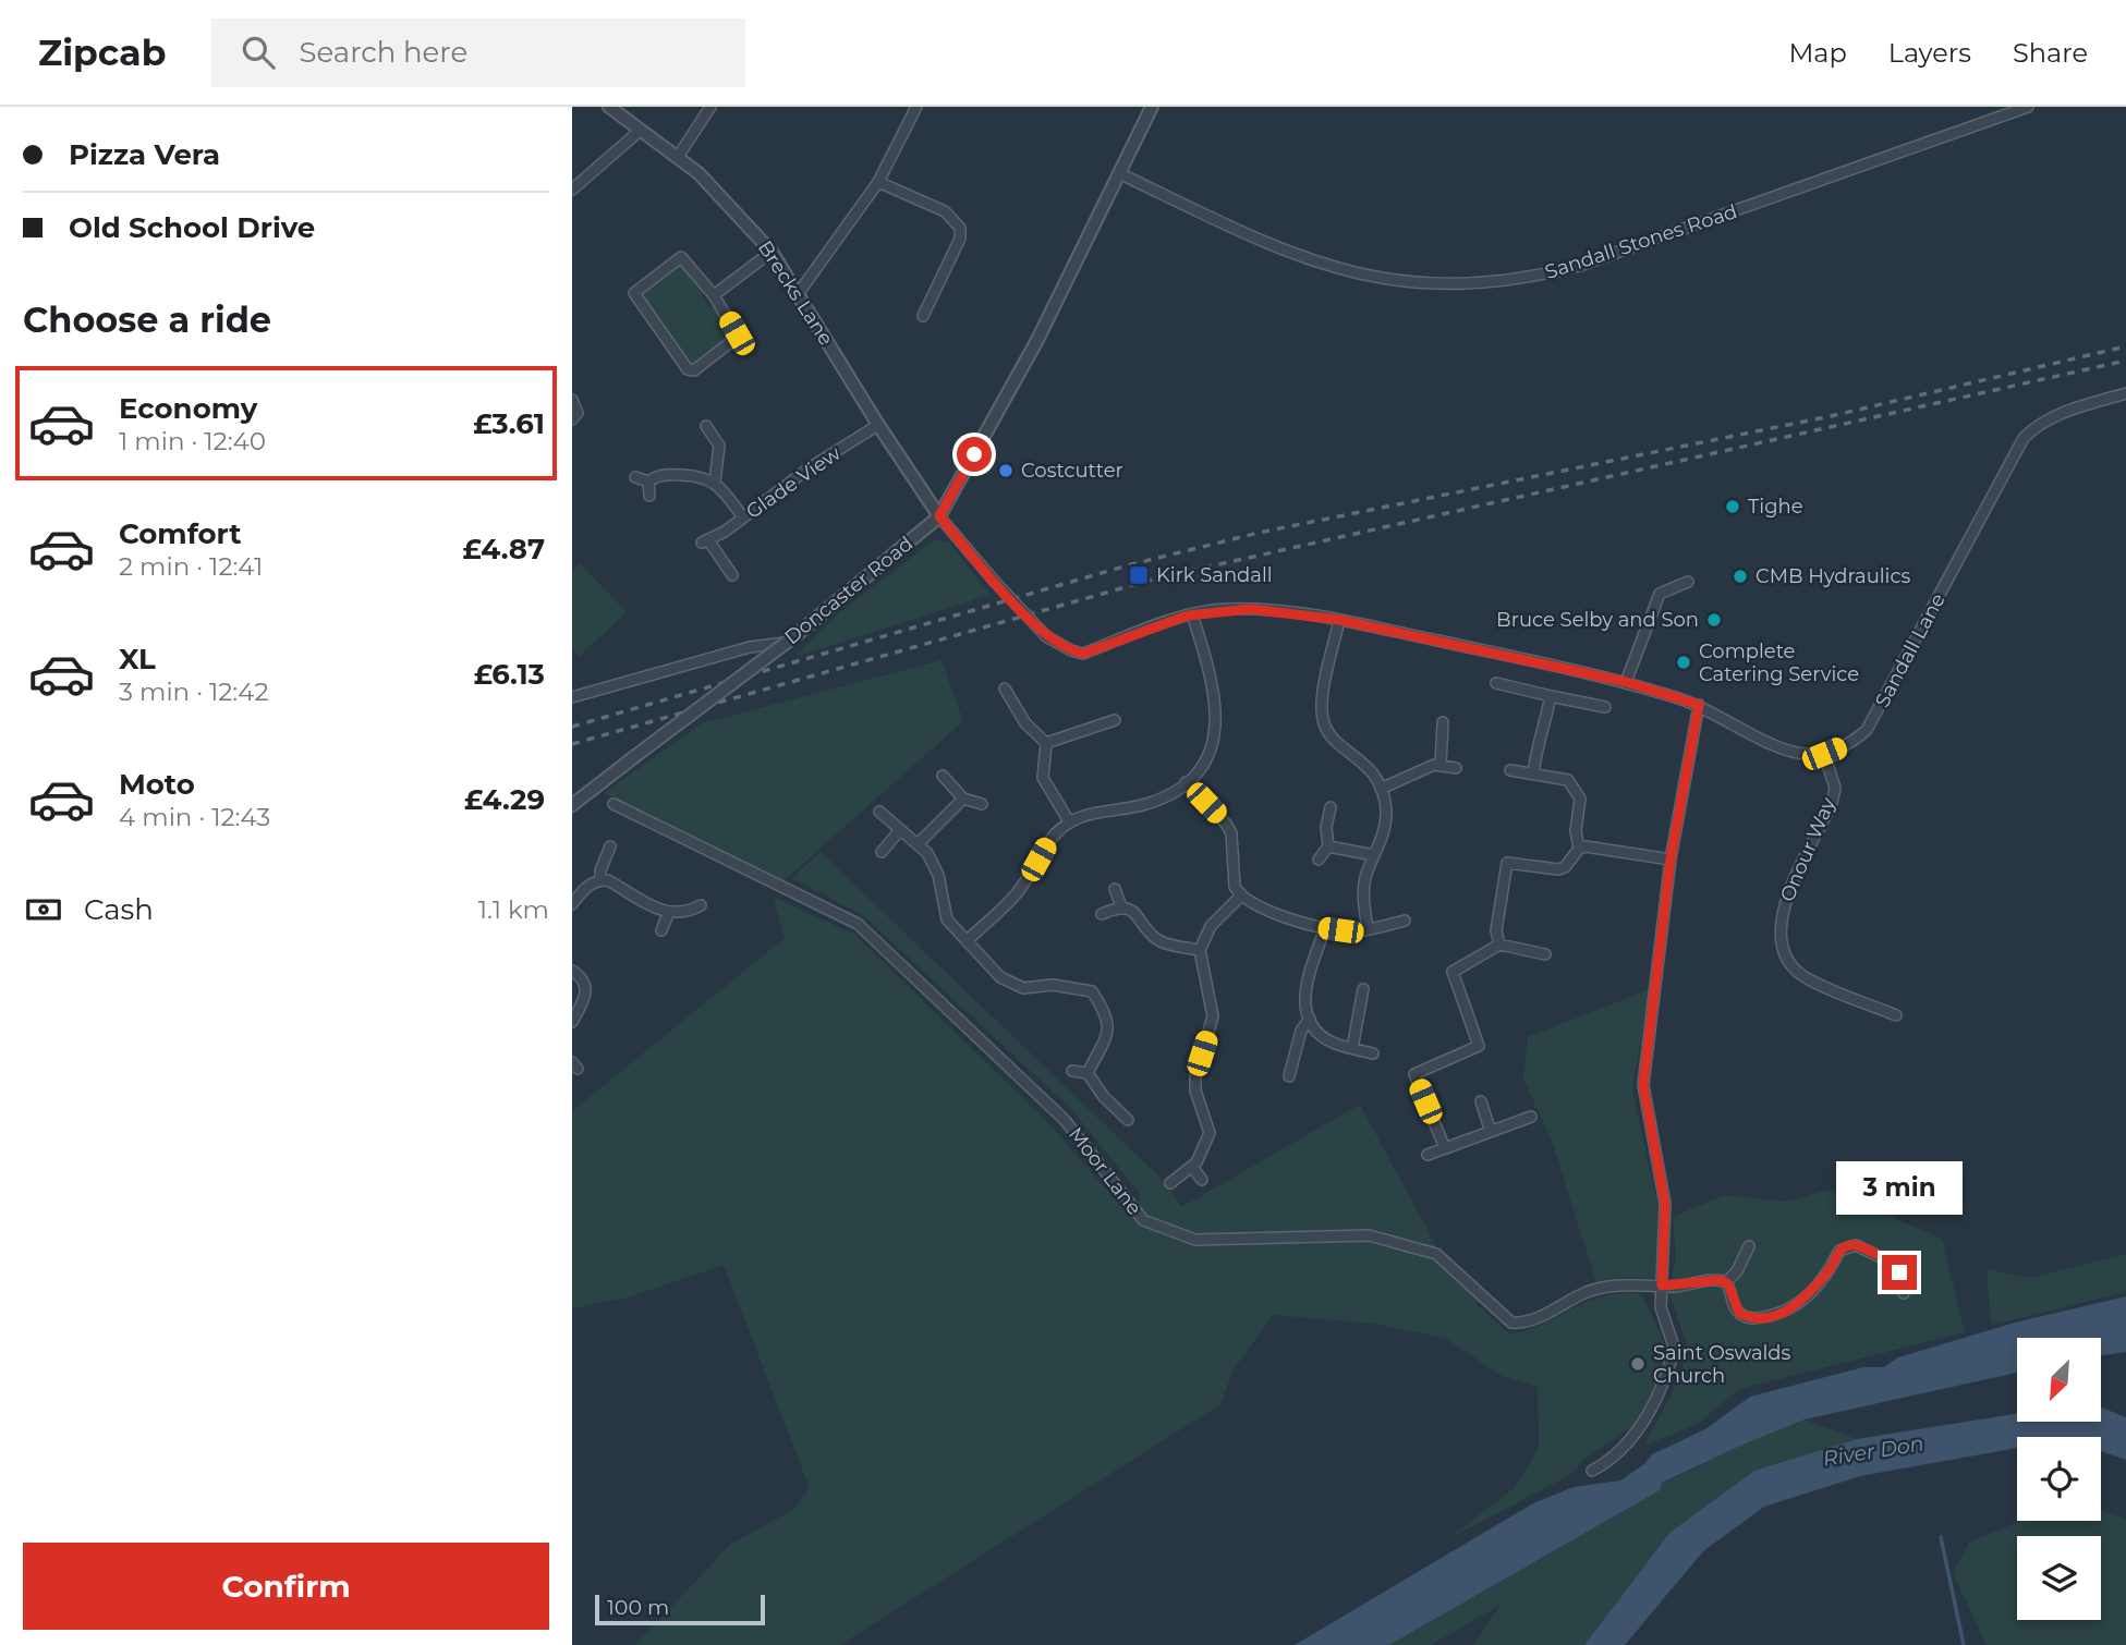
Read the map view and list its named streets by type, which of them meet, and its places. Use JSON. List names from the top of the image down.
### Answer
{
  "streets": {
    "street": [
      "Sandall Stones Road",
      "Brecks Lane",
      "Glade View",
      "Doncaster Road",
      "Sandall Lane",
      "Onour Way",
      "Moor Lane"
    ]
  },
  "crossings": [
    ["Sandall Stones Road", "Doncaster Road"],
    ["Brecks Lane", "Glade View"],
    ["Brecks Lane", "Doncaster Road"],
    ["Sandall Lane", "Onour Way"]
  ],
  "water": ["River Don"],
  "places": {
    "other": [
      "Costcutter",
      "Tighe",
      "CMB Hydraulics",
      "Bruce Selby and Son",
      "Complete Catering Service",
      "Saint Oswalds Church"
    ],
    "transit": ["Kirk Sandall"]
  },
  "scale_bar": "100 m",
  "north": "bottom left",
  "page": {
    "header": "Zipcab",
    "search": "Search here",
    "nav": ["Map", "Layers", "Share"],
    "banner": ["Pizza Vera", "Old School Drive"],
    "heading": "Choose a ride",
    "list": [
      {
        "name": "Economy",
        "note": "1 min · 12:40",
        "value": "£3.61"
      },
      {
        "name": "Comfort",
        "note": "2 min · 12:41",
        "value": "£4.87"
      },
      {
        "name": "XL",
        "note": "3 min · 12:42",
        "value": "£6.13"
      },
      {
        "name": "Moto",
        "note": "4 min · 12:43",
        "value": "£4.29"
      }
    ],
    "pay": ["Cash", "1.1 km"],
    "bubble": "3 min",
    "buttons": "Confirm",
    "scale": "100 m"
  }
}
